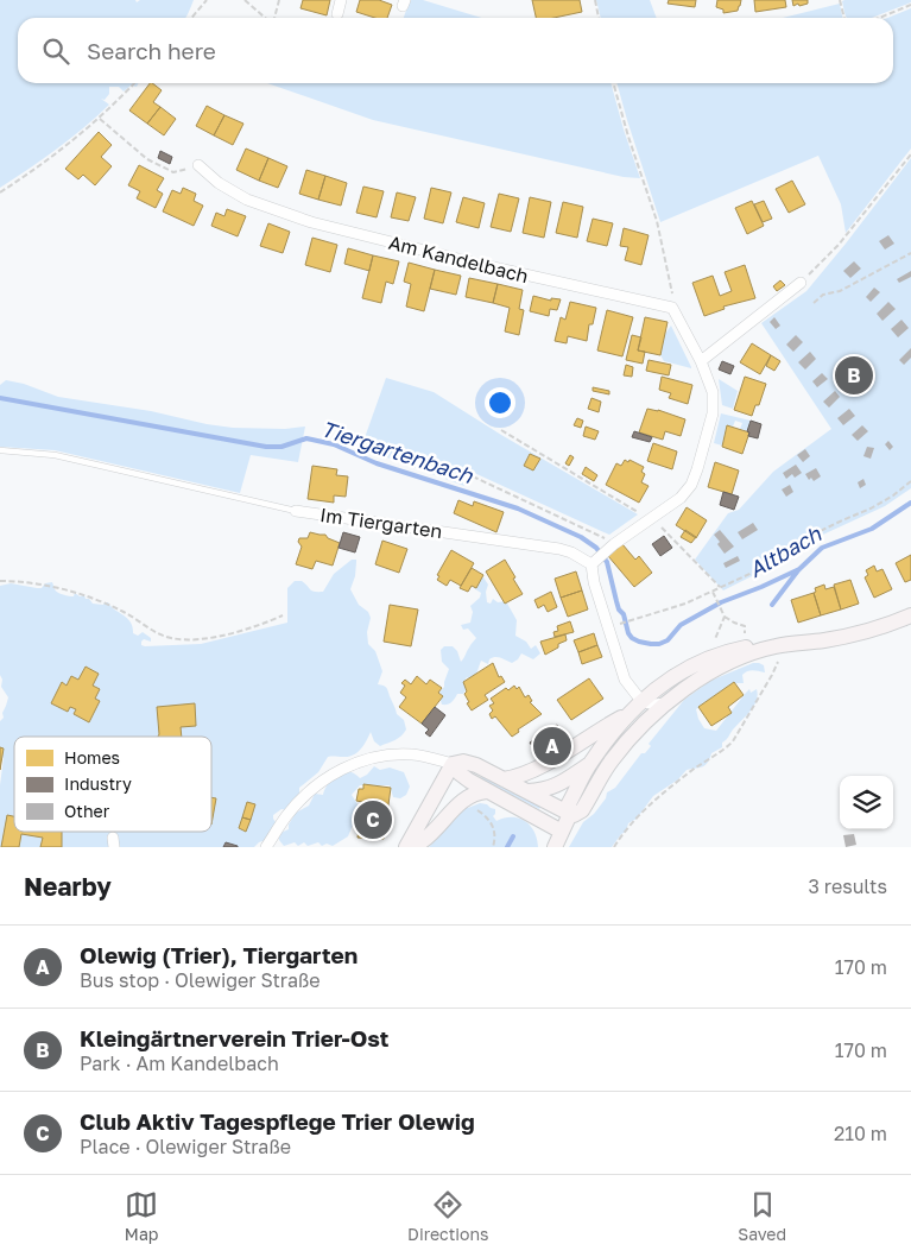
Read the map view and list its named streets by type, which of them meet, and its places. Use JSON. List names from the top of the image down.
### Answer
{
  "streets": {
    "street": ["Am Kandelbach", "Im Tiergarten"]
  },
  "water": ["Tiergartenbach", "Altbach"],
  "legend": ["Homes", "Industry", "Other"],
  "page": {
    "search": "Search here",
    "pins": ["B", "A", "C"],
    "heading": ["Nearby", "3 results"],
    "list": [
      {
        "mark": "A",
        "name": "Olewig (Trier), Tiergarten",
        "note": "Bus stop · Olewiger Straße",
        "value": "170 m"
      },
      {
        "mark": "B",
        "name": "Kleingärtnerverein Trier-Ost",
        "note": "Park · Am Kandelbach",
        "value": "170 m"
      },
      {
        "mark": "C",
        "name": "Club Aktiv Tagespflege Trier Olewig",
        "note": "Place · Olewiger Straße",
        "value": "210 m"
      }
    ],
    "nav": ["Map", "Directions", "Saved"]
  }
}
